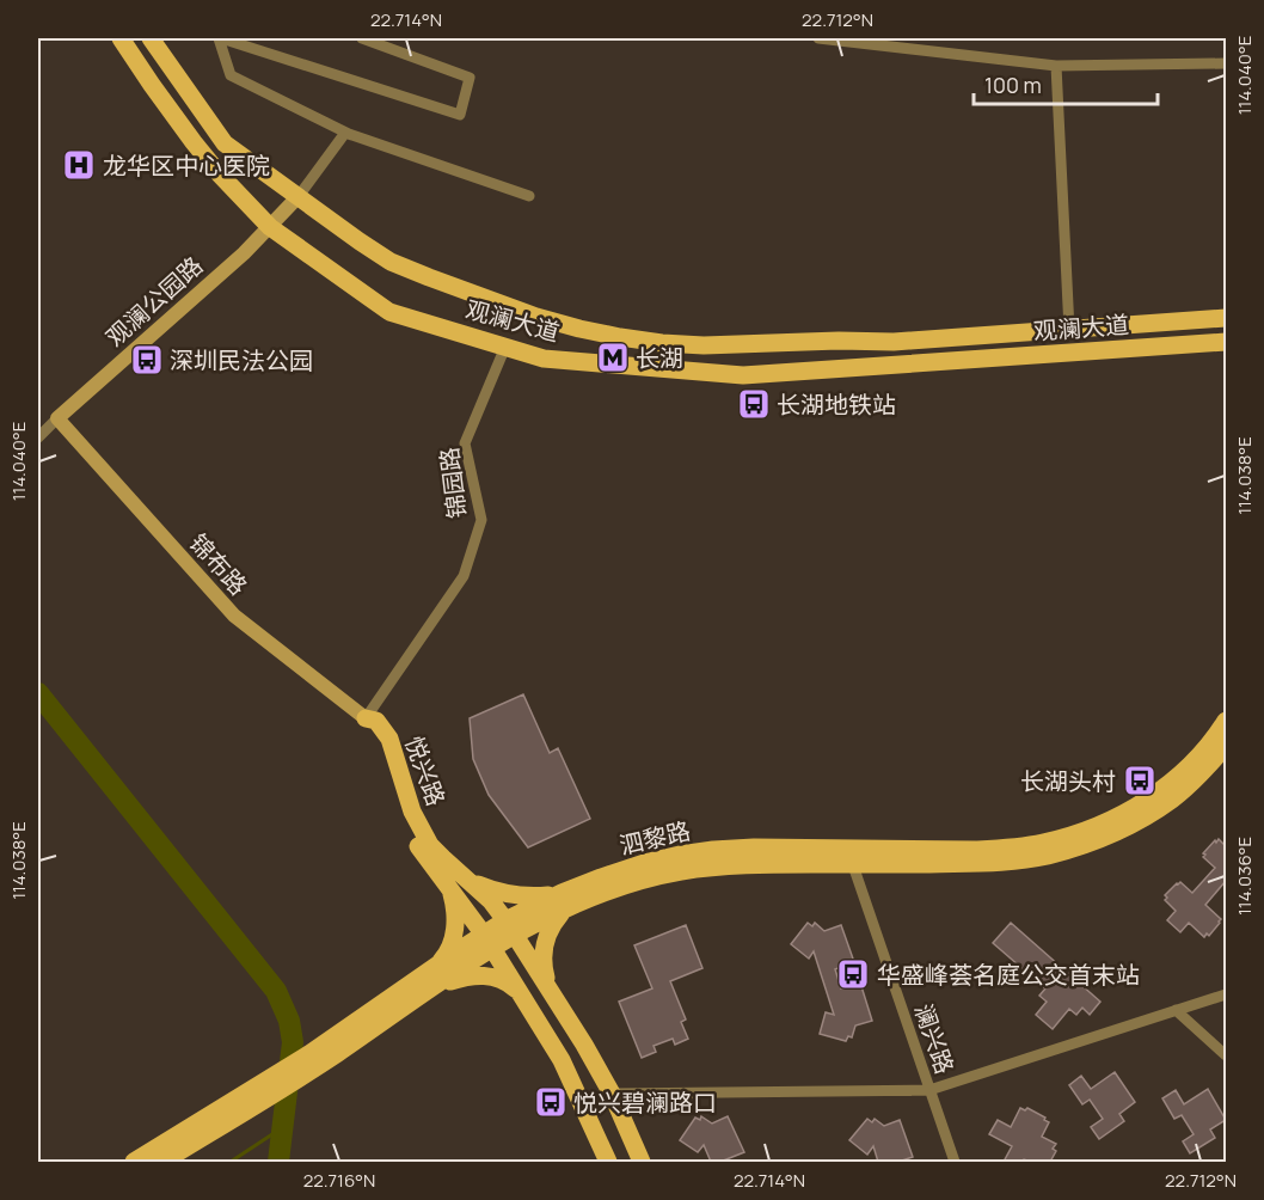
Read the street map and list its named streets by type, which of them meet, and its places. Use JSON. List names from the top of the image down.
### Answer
{
  "streets": {
    "main road": [
      "观澜公园路",
      "观澜大道",
      "锦布路",
      "悦兴路",
      "泗黎路"
    ],
    "street": ["锦园路", "澜兴路"]
  },
  "crossings": [
    ["观澜公园路", "观澜大道"],
    ["观澜公园路", "锦布路"],
    ["观澜大道", "锦园路"],
    ["锦园路", "锦布路"],
    ["锦园路", "悦兴路"],
    ["锦布路", "悦兴路"],
    ["悦兴路", "泗黎路"],
    ["泗黎路", "澜兴路"]
  ],
  "places": {
    "hospital": ["龙华区中心医院"],
    "metro station": ["长湖"],
    "bus stop": [
      "深圳民法公园",
      "长湖地铁站",
      "长湖头村",
      "华盛峰荟名庭公交首末站",
      "悦兴碧澜路口"
    ]
  },
  "scale_bar": "100 m",
  "coordinates": [
    "22.714°N",
    "22.712°N",
    "114.040°E",
    "114.038°E",
    "114.036°E",
    "22.716°N"
  ]
}
